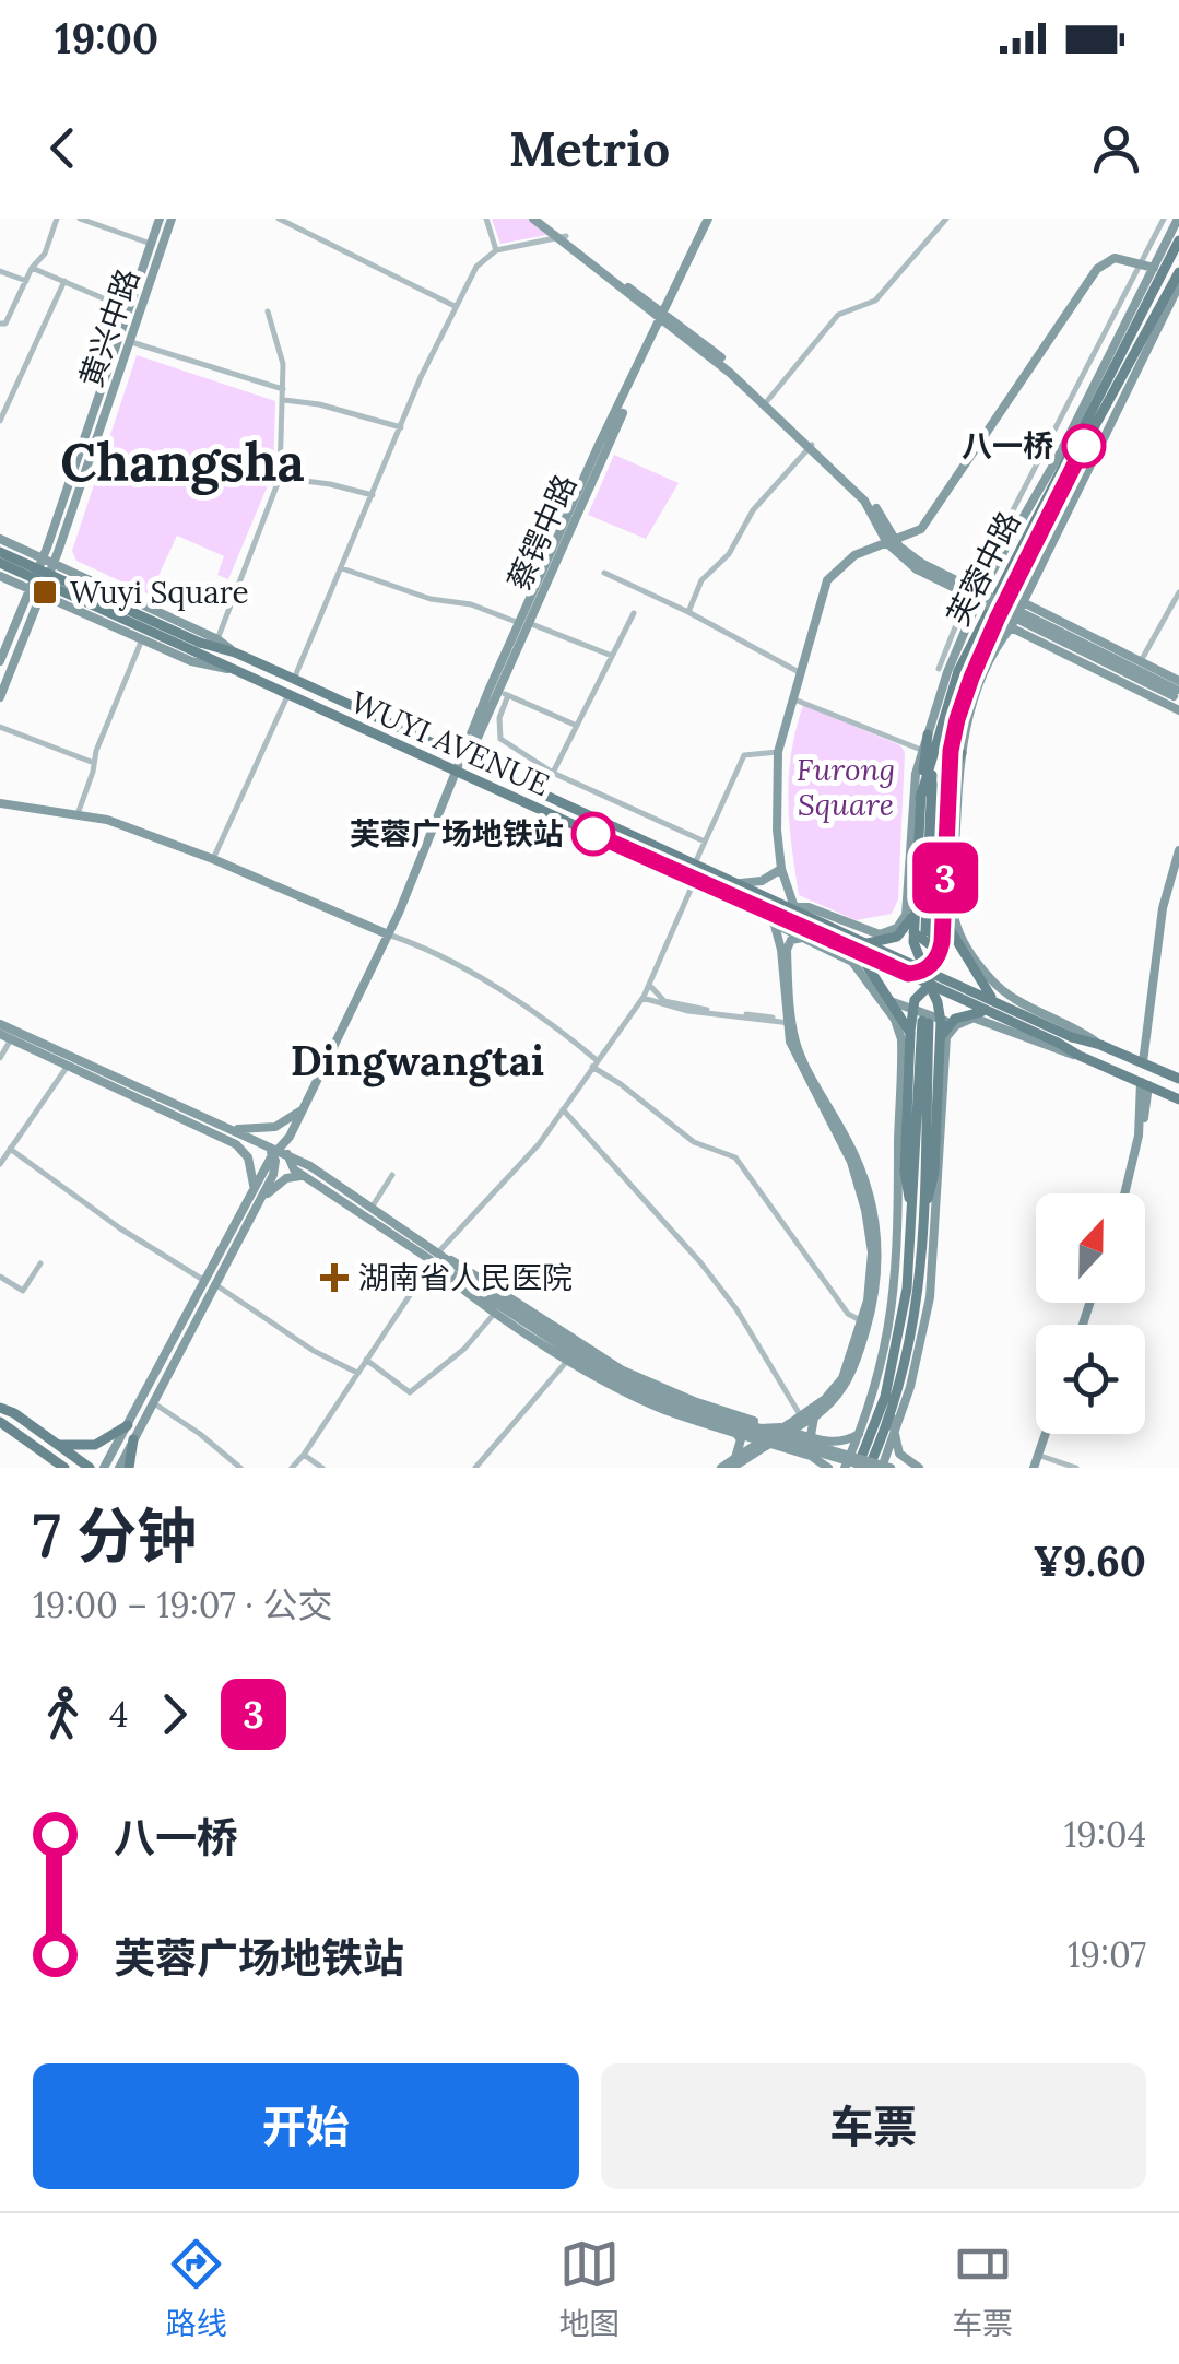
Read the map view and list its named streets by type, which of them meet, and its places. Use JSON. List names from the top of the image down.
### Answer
{
  "streets": {
    "main road": [
      "黄兴中路",
      "蔡锷中路",
      "芙蓉中路",
      "WUYI AVENUE"
    ]
  },
  "crossings": [
    ["蔡锷中路", "WUYI AVENUE"]
  ],
  "districts": ["Changsha", "Dingwangtai"],
  "parks": ["Furong Square"],
  "places": {
    "other": ["八一桥", "芙蓉广场地铁站"],
    "transit": ["Wuyi Square"],
    "health": ["湖南省人民医院"]
  },
  "lines": ["bus line 3"],
  "north": "top",
  "page": {
    "status": "19:00",
    "header": "Metrio",
    "on_map": "3",
    "heading": ["7 分钟", "19:00 – 19:07 · 公交", "¥9.60"],
    "legs": ["4", "3"],
    "list": [
      {
        "name": "八一桥",
        "value": "19:04"
      },
      {
        "name": "芙蓉广场地铁站",
        "value": "19:07"
      }
    ],
    "buttons": ["开始", "车票"],
    "tabs": ["路线", "地图", "车票"]
  }
}
